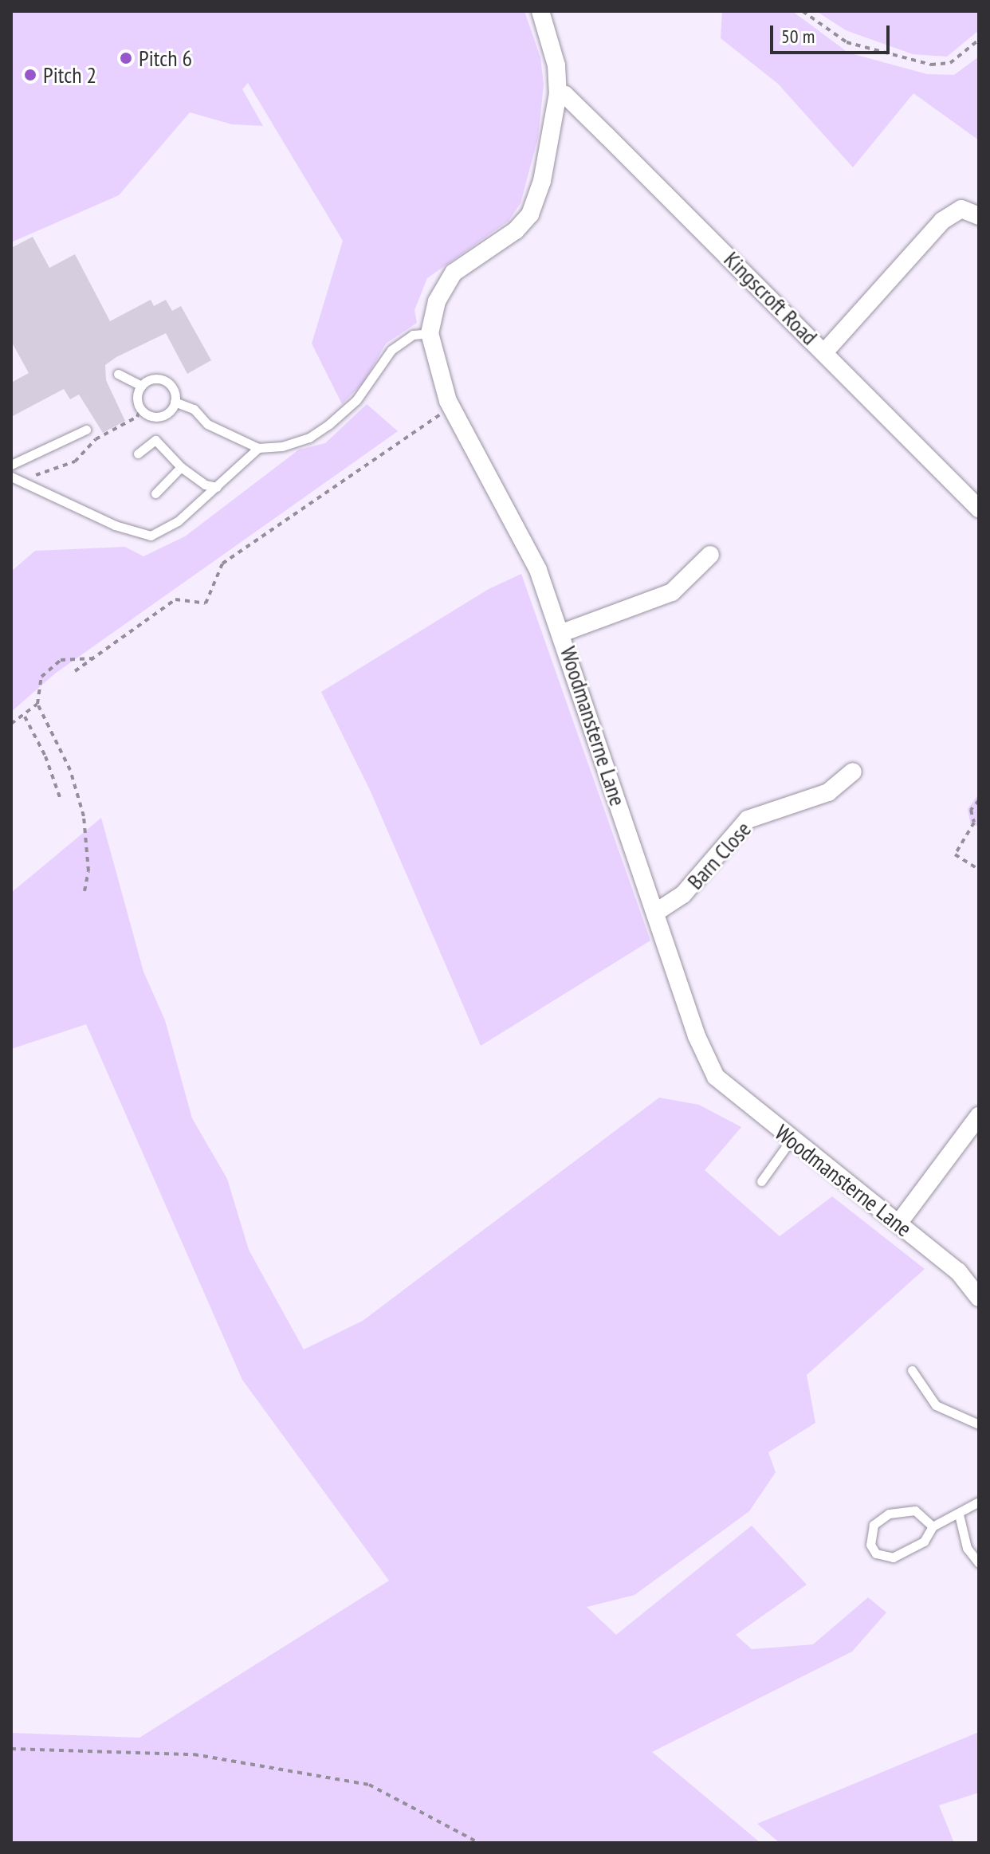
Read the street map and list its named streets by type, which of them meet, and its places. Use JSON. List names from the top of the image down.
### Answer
{
  "streets": {
    "street": ["Kingscroft Road", "Woodmansterne Lane", "Barn Close"]
  },
  "crossings": [
    ["Kingscroft Road", "Woodmansterne Lane"],
    ["Woodmansterne Lane", "Barn Close"]
  ],
  "places": ["Pitch 6", "Pitch 2"],
  "scale_bar": "50 m"
}
